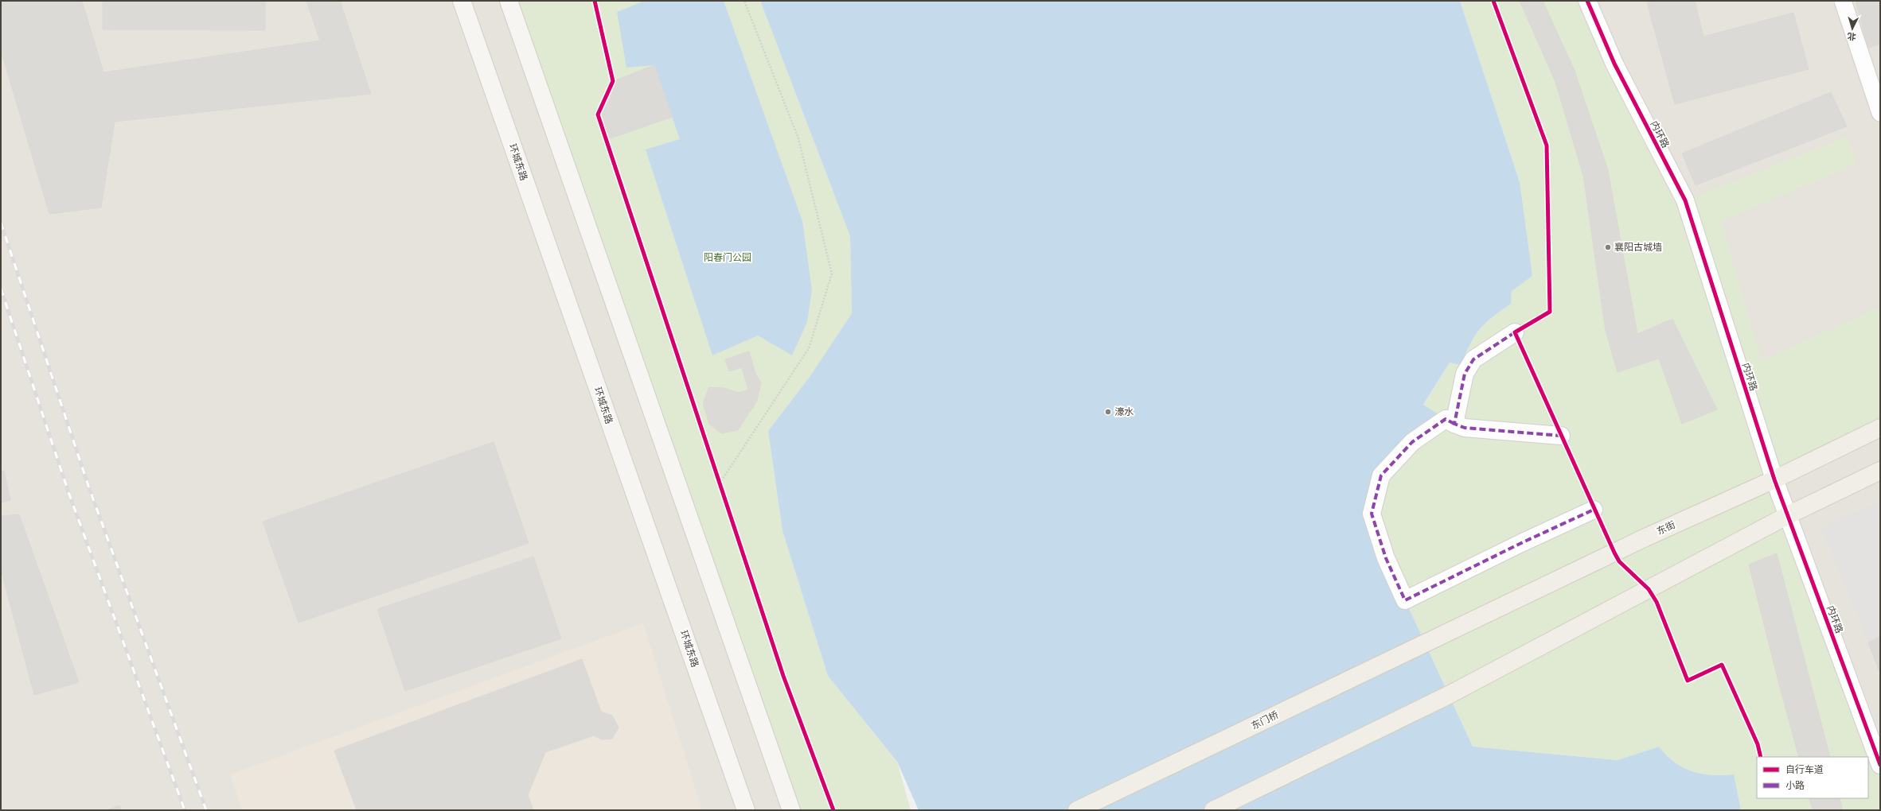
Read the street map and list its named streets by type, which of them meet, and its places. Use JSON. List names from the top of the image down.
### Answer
{
  "streets": {
    "main road": ["环城东路", "东街", "东门桥"],
    "street": ["内环路"]
  },
  "crossings": [
    ["内环路", "东街"],
    ["东街", "东门桥"]
  ],
  "parks": ["阳春门公园"],
  "places": ["襄阳古城墙", "濠水"],
  "legend": ["自行车道", "小路"],
  "north": "bottom"
}
